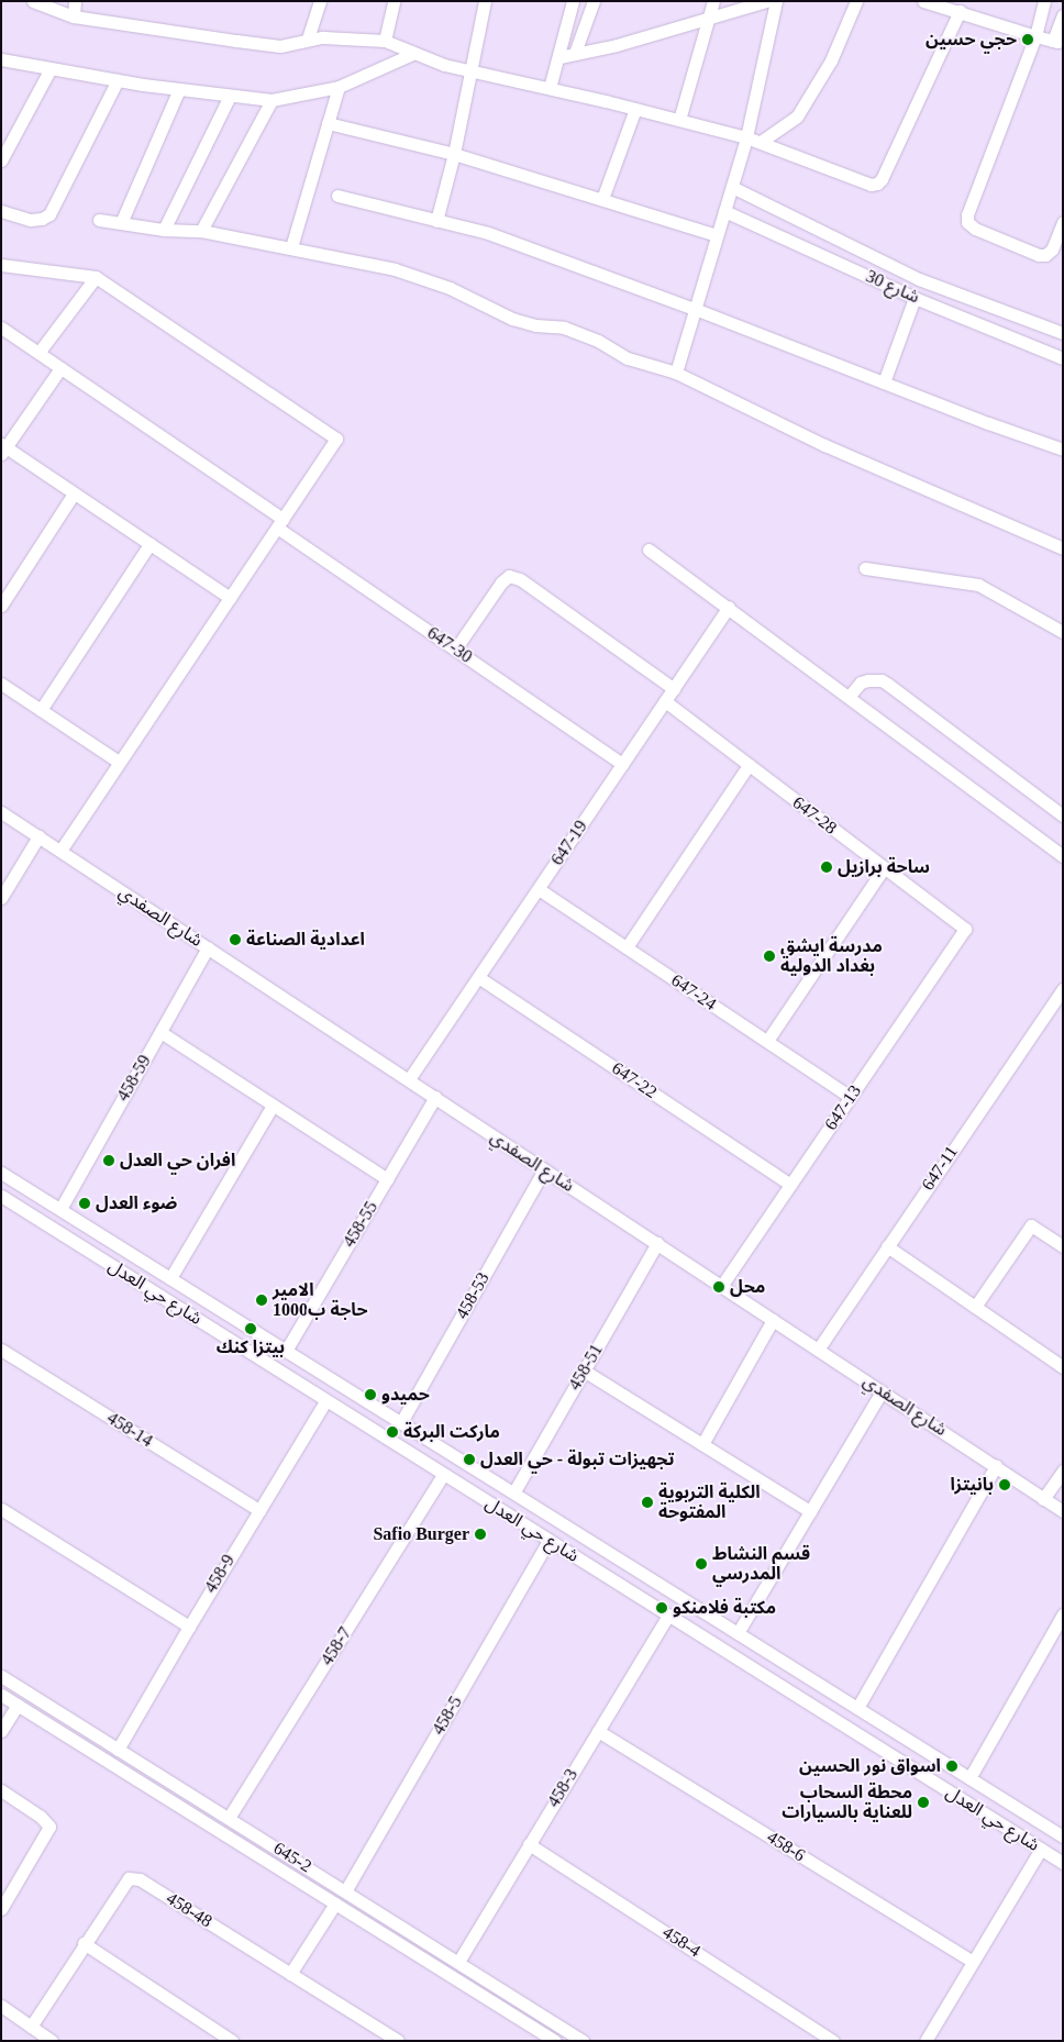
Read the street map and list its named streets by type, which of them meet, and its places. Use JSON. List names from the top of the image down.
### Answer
{
  "streets": {
    "street": [
      "شارع 30",
      "647-30",
      "647-28",
      "647-19",
      "شارع الصفدي",
      "647-24",
      "458-59",
      "647-22",
      "647-13",
      "647-11",
      "458-55",
      "شارع حي العدل",
      "458-53",
      "458-51",
      "458-14",
      "458-9",
      "458-7",
      "458-5",
      "458-3",
      "458-6",
      "645-2",
      "458-48",
      "458-4"
    ]
  },
  "crossings": [
    ["647-30", "647-19"],
    ["647-28", "647-19"],
    ["647-28", "647-13"],
    ["647-19", "شارع الصفدي"],
    ["647-19", "647-24"],
    ["647-19", "647-22"],
    ["شارع الصفدي", "458-59"],
    ["شارع الصفدي", "647-13"],
    ["شارع الصفدي", "647-11"],
    ["شارع الصفدي", "458-55"],
    ["شارع الصفدي", "458-53"],
    ["شارع الصفدي", "458-51"],
    ["647-24", "647-13"],
    ["458-59", "شارع حي العدل"],
    ["647-22", "647-13"],
    ["458-55", "شارع حي العدل"],
    ["شارع حي العدل", "458-53"],
    ["شارع حي العدل", "458-51"],
    ["شارع حي العدل", "458-9"],
    ["شارع حي العدل", "458-7"],
    ["شارع حي العدل", "458-5"],
    ["شارع حي العدل", "458-3"],
    ["458-14", "458-9"],
    ["458-9", "645-2"],
    ["458-7", "645-2"],
    ["458-5", "645-2"],
    ["458-3", "458-6"],
    ["458-3", "645-2"],
    ["458-3", "458-4"]
  ],
  "places": [
    "حجي حسين",
    "ساحة برازيل",
    "اعدادية الصناعة",
    "مدرسة ايشق بغداد الدولية",
    "افران حي العدل",
    "ضوء العدل",
    "محل",
    "الامير حاجة ب1000",
    "بيتزا كنك",
    "حميدو",
    "ماركت البركة",
    "تجهيزات تبولة - حي العدل",
    "بانيتزا",
    "الكلية التربوية المفتوحة",
    "Safio Burger",
    "قسم النشاط المدرسي",
    "مكتبة فلامنكو",
    "اسواق نور الحسين",
    "محطة السحاب للعناية بالسيارات"
  ]
}
